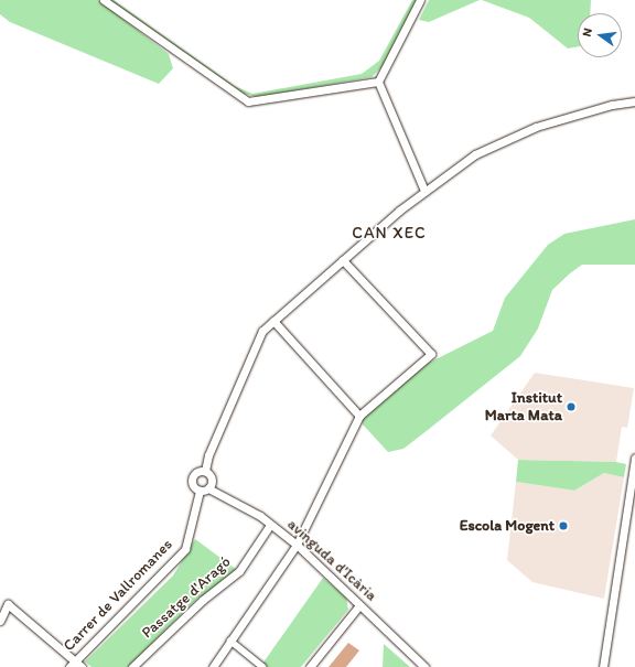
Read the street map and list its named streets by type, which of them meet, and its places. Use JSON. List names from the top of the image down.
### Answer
{
  "streets": {
    "street": ["avinguda d'Icària", "Carrer de Vallromanes", "Passatge d'Aragó"]
  },
  "crossings": [
    ["avinguda d'Icària", "Carrer de Vallromanes"],
    ["avinguda d'Icària", "Passatge d'Aragó"]
  ],
  "districts": ["CAN XEC"],
  "places": ["Institut Marta Mata", "Escola Mogent"],
  "north": "left"
}
